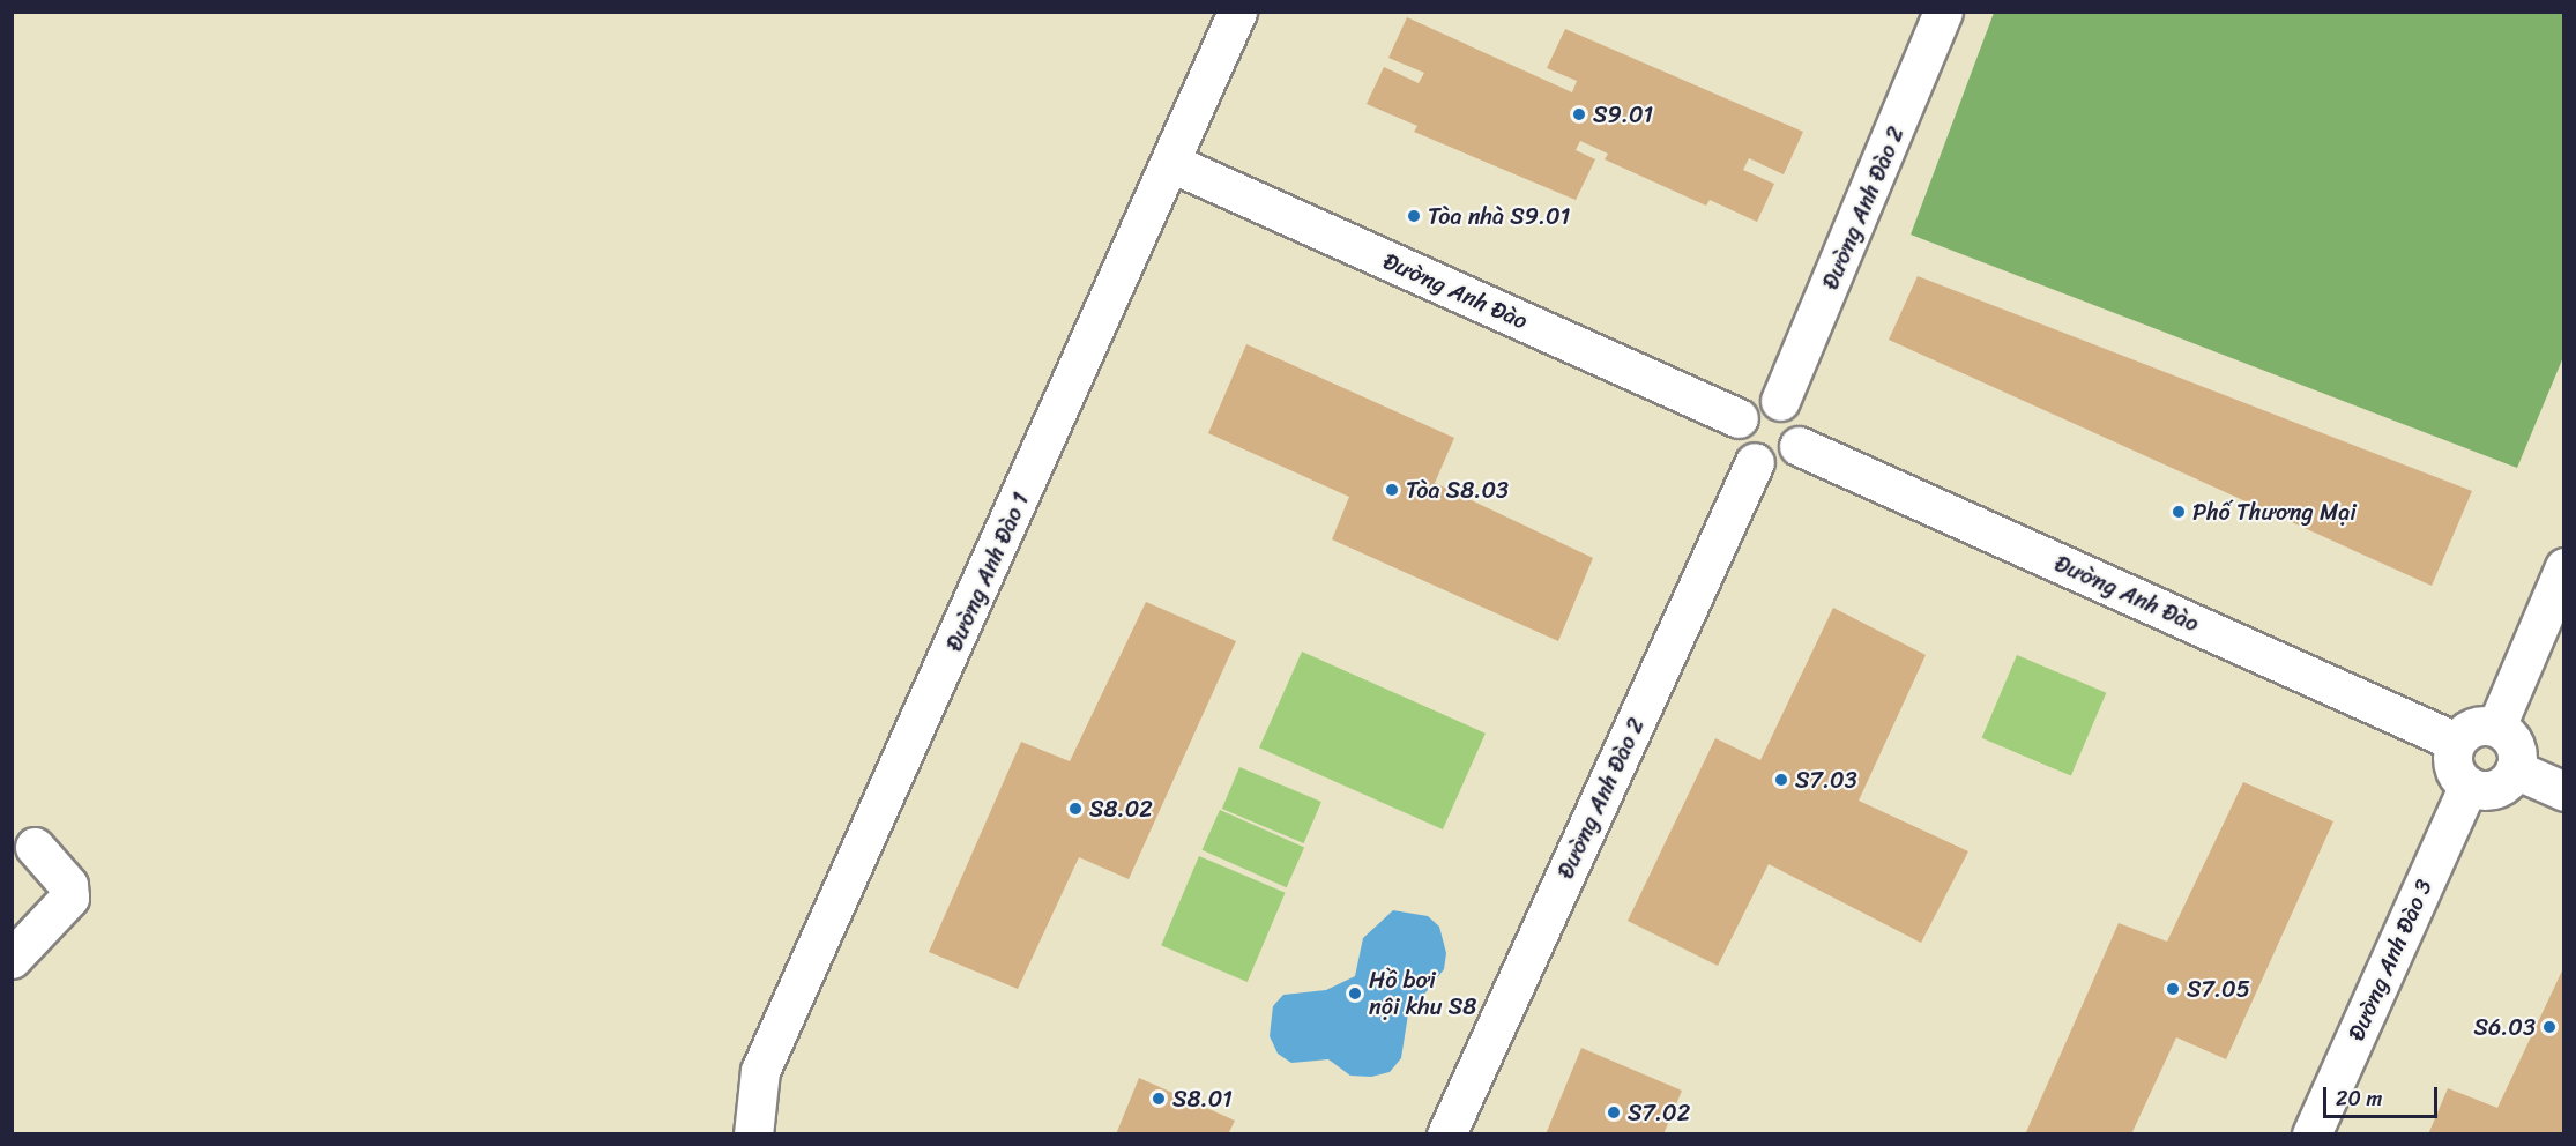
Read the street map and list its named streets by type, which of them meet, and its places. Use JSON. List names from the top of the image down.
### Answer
{
  "streets": {
    "street": [
      "Đường Anh Đào 2",
      "Đường Anh Đào",
      "Đường Anh Đào 1",
      "Đường Anh Đào 3"
    ]
  },
  "crossings": [
    ["Đường Anh Đào 2", "Đường Anh Đào"],
    ["Đường Anh Đào", "Đường Anh Đào 1"],
    ["Đường Anh Đào", "Đường Anh Đào 3"]
  ],
  "places": [
    "S9.01",
    "Tòa nhà S9.01",
    "Tòa S8.03",
    "Phố Thương Mại",
    "S7.03",
    "S8.02",
    "S7.05",
    "Hồ bơi nội khu S8",
    "S6.03",
    "S8.01",
    "S7.02"
  ],
  "scale_bar": "20 m"
}
